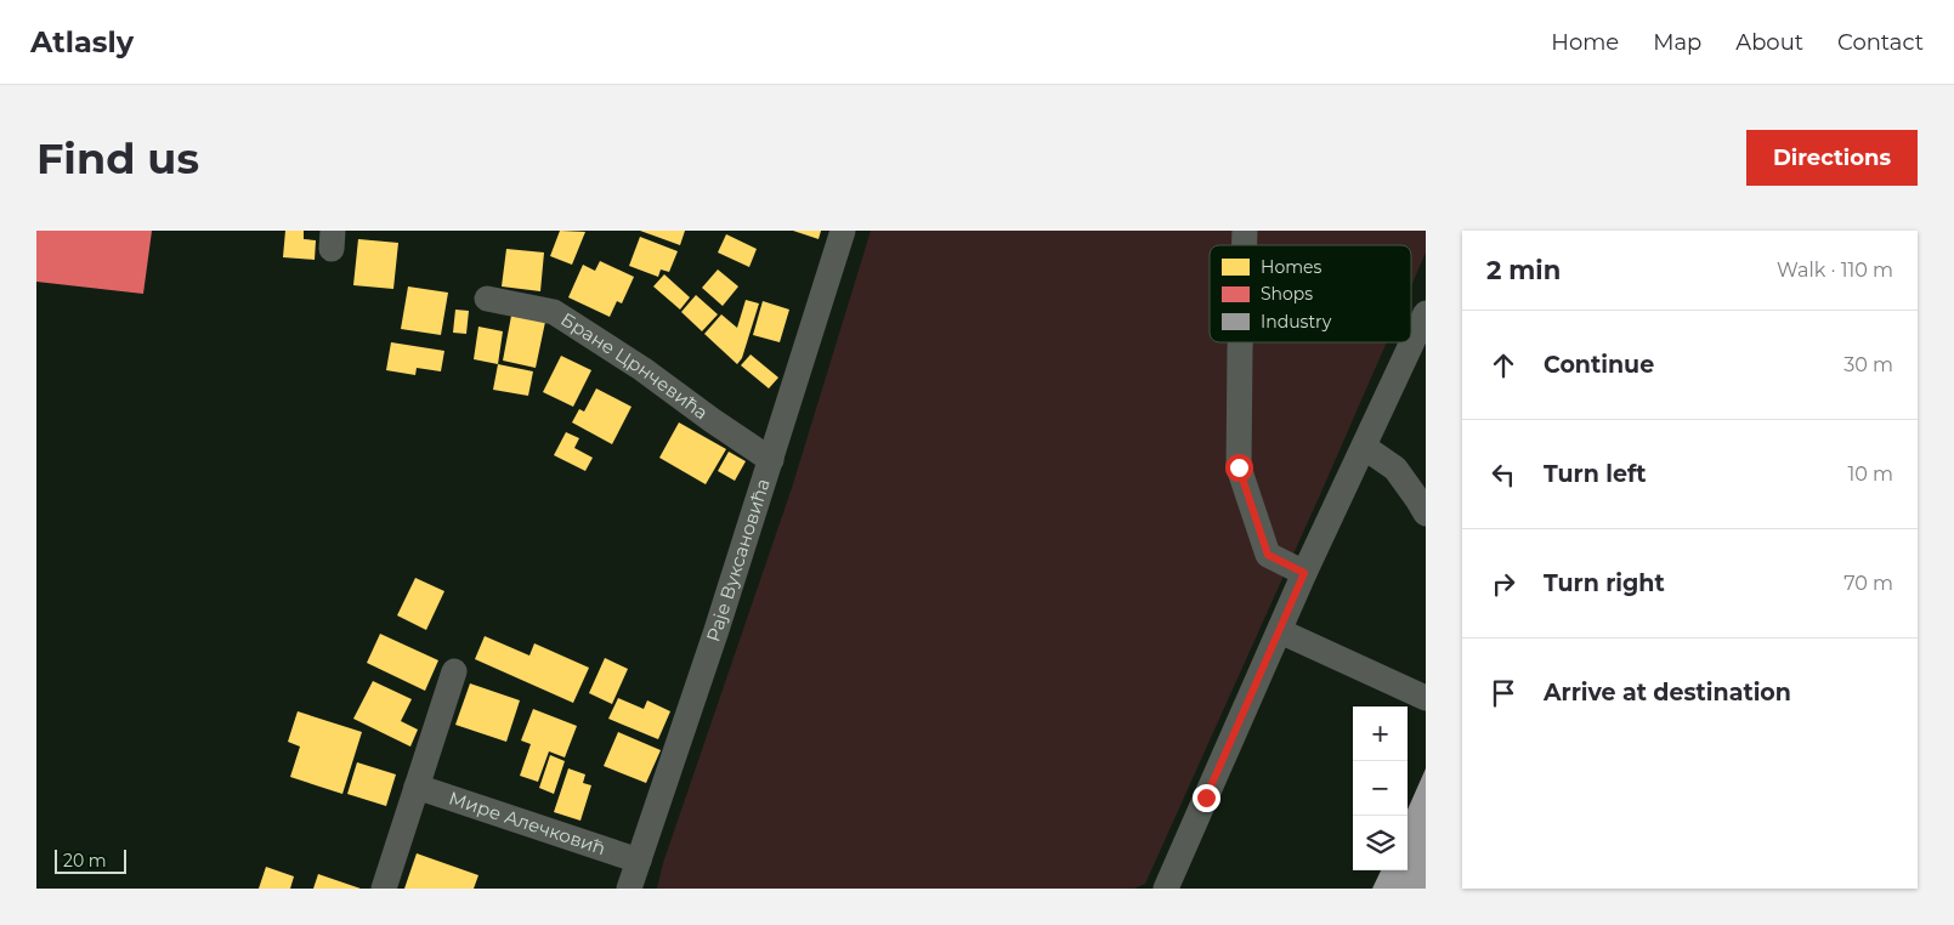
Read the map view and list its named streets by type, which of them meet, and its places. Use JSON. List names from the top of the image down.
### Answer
{
  "streets": {
    "street": ["Бране Црнчевића", "Раје Вуксановића", "Мире Алечковић"]
  },
  "crossings": [
    ["Бране Црнчевића", "Раје Вуксановића"],
    ["Раје Вуксановића", "Мире Алечковић"]
  ],
  "legend": ["Homes", "Shops", "Industry"],
  "scale_bar": "20 m",
  "page": {
    "header": "Atlasly",
    "nav": [
      "Home",
      "Map",
      "About",
      "Contact"
    ],
    "buttons": "Directions",
    "title": "Find us",
    "heading": ["2 min", "Walk · 110 m"],
    "list": [
      ["Continue", "30 m"],
      ["Turn left", "10 m"],
      ["Turn right", "70 m"],
      "Arrive at destination"
    ],
    "map_buttons": ["+", "−"],
    "scale": "20 m"
  }
}
